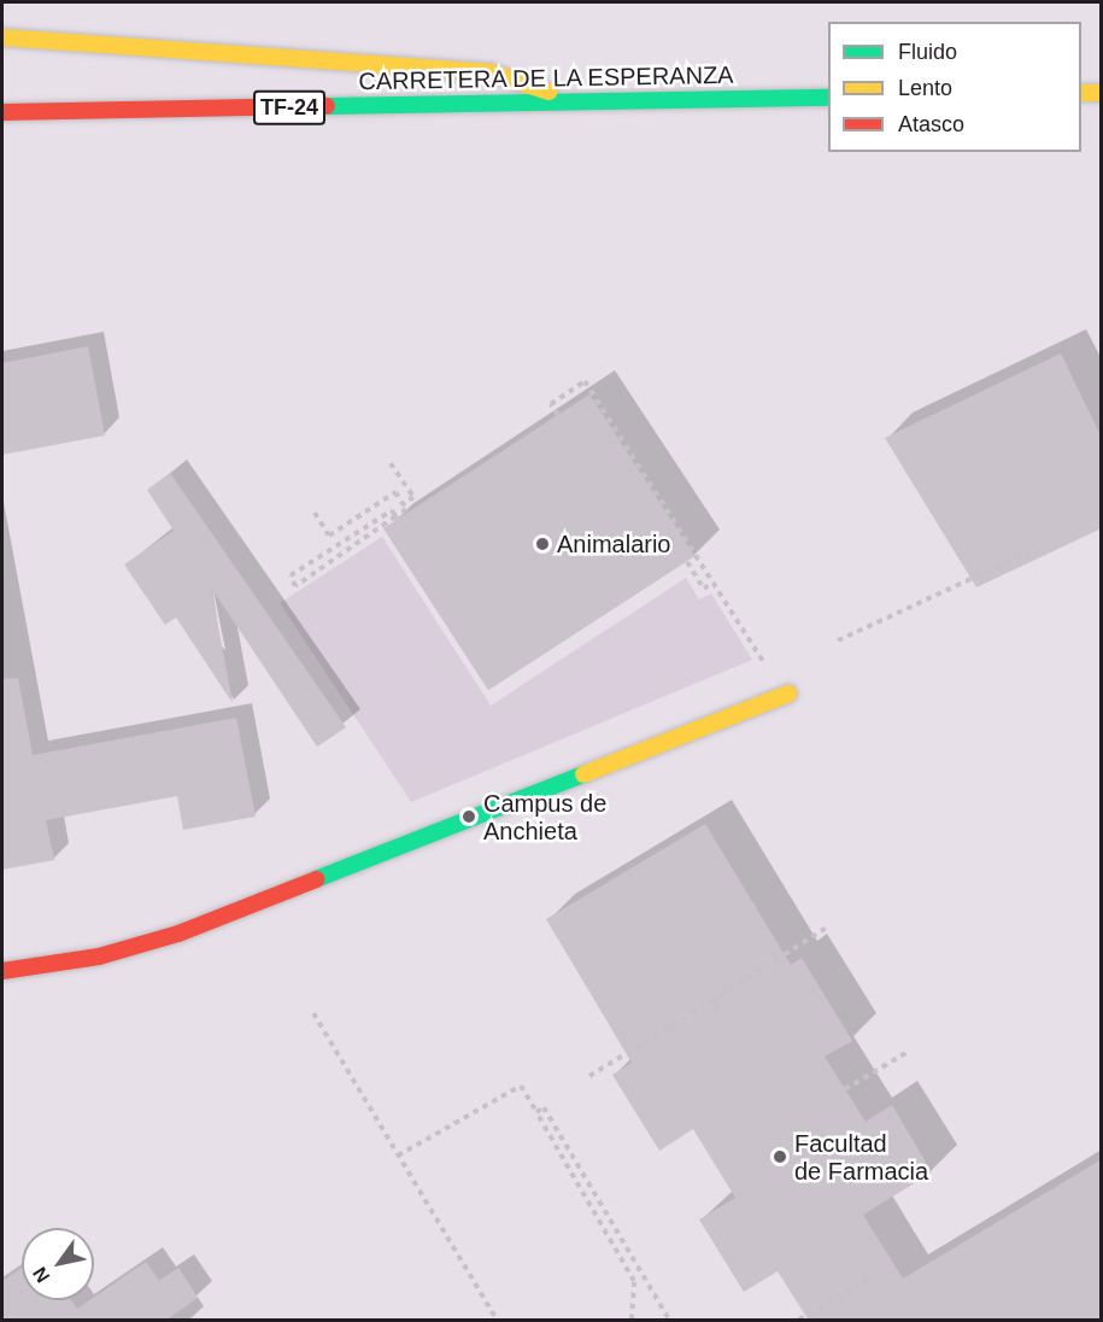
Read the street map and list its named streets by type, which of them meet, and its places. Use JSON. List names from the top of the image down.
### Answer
{
  "streets": {
    "main road": ["CARRETERA DE LA ESPERANZA", "TF-24"]
  },
  "places": ["Animalario", "Campus de Anchieta", "Facultad de Farmacia"],
  "legend": ["Fluido", "Lento", "Atasco"],
  "north": "bottom left"
}
